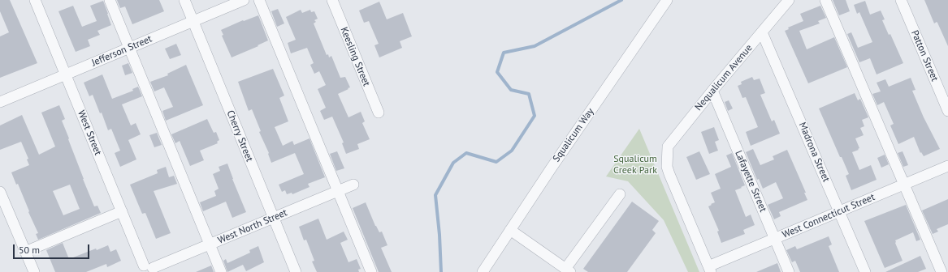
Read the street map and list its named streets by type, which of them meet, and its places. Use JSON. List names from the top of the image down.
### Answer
{
  "streets": {
    "street": [
      "Jefferson Street",
      "Patton Street",
      "Keesling Street",
      "Nequalicum Avenue",
      "West Street",
      "Squalicum Way",
      "Cherry Street",
      "Madrona Street",
      "Lafayette Street",
      "West Connecticut Street",
      "West North Street"
    ]
  },
  "crossings": [
    ["Jefferson Street", "West Street"],
    ["Jefferson Street", "Cherry Street"],
    ["Nequalicum Avenue", "Madrona Street"],
    ["Nequalicum Avenue", "Lafayette Street"],
    ["Nequalicum Avenue", "West Connecticut Street"],
    ["West Street", "West North Street"],
    ["Cherry Street", "West North Street"],
    ["Madrona Street", "West Connecticut Street"],
    ["Lafayette Street", "West Connecticut Street"]
  ],
  "parks": ["Squalicum Creek Park"],
  "scale_bar": "50 m"
}
